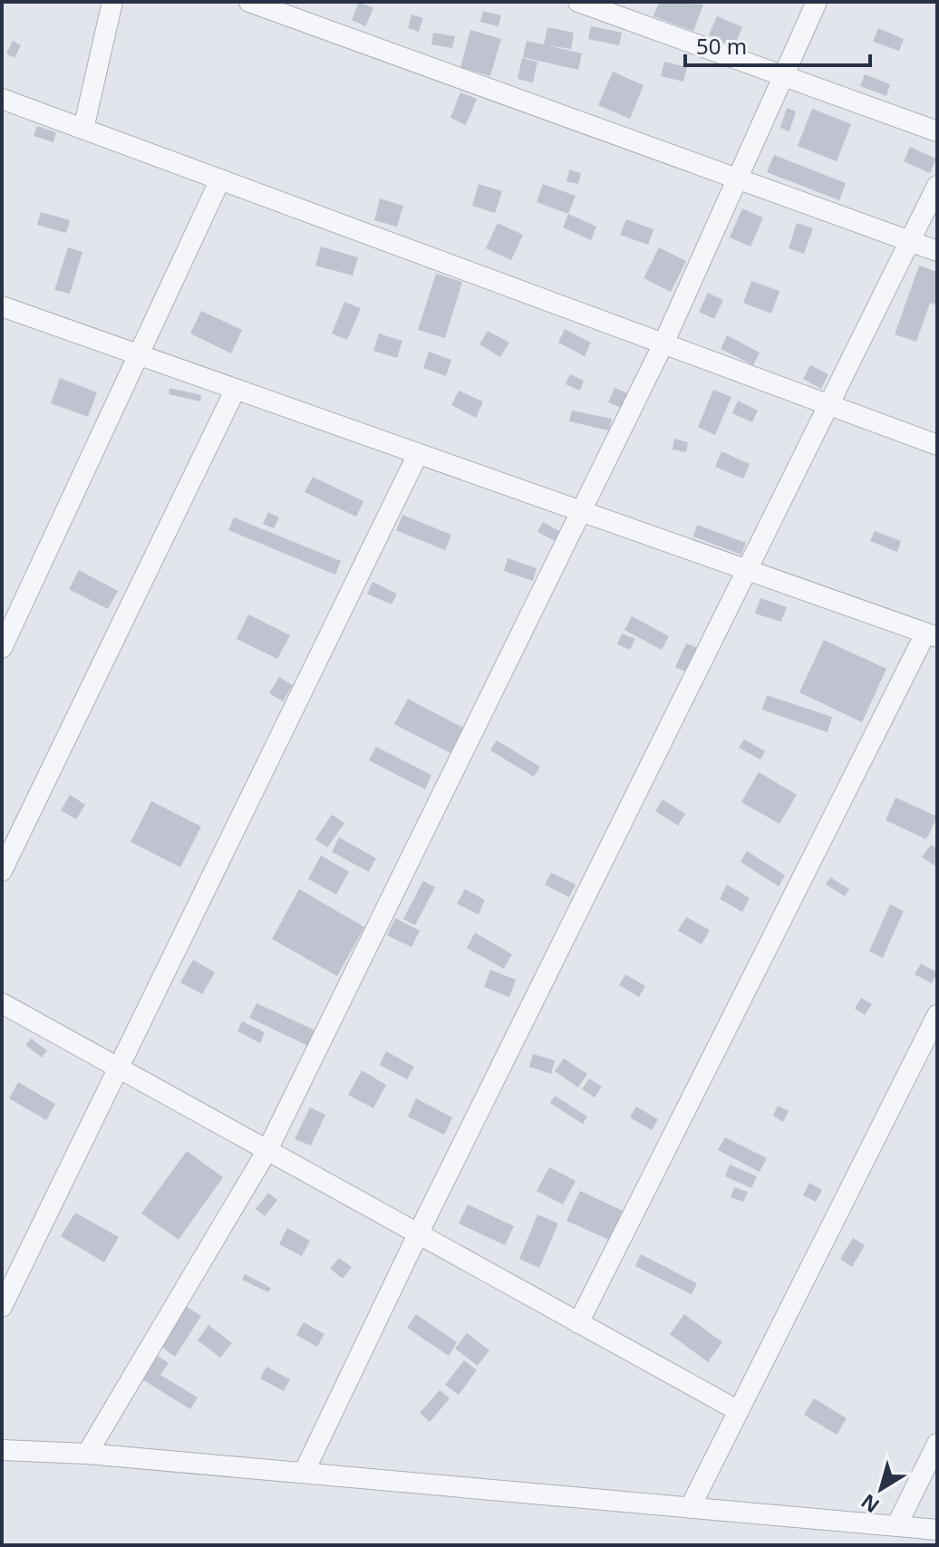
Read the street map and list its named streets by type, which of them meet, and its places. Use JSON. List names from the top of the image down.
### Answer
{
  "scale_bar": "50 m",
  "north": "bottom left"
}
